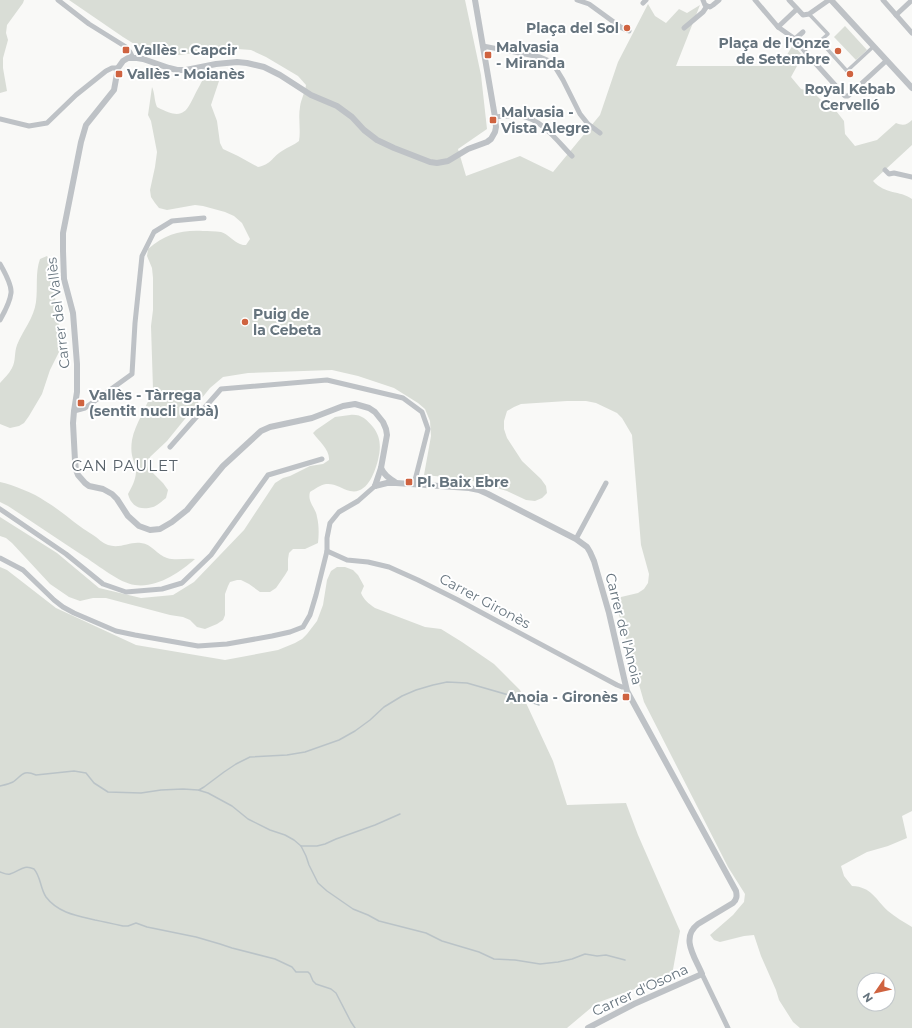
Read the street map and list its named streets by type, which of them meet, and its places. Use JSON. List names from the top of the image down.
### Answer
{
  "streets": {
    "street": [
      "Carrer del Vallès",
      "Carrer Gironès",
      "Carrer de l'Anoia",
      "Carrer d'Osona"
    ]
  },
  "crossings": [
    ["Carrer del Vallès", "Carrer de l'Anoia"],
    ["Carrer Gironès", "Carrer de l'Anoia"],
    ["Carrer de l'Anoia", "Carrer d'Osona"]
  ],
  "districts": ["CAN PAULET"],
  "places": {
    "other": [
      "Plaça del Sol",
      "Plaça de l'Onze de Setembre",
      "Royal Kebab Cervelló",
      "Puig de la Cebeta"
    ],
    "transit": [
      "Vallès - Capcir",
      "Malvasia - Miranda",
      "Vallès - Moianès",
      "Malvasia - Vista Alegre",
      "Vallès - Tàrrega (sentit nucli urbà)",
      "Pl. Baix Ebre",
      "Anoia - Gironès"
    ]
  },
  "north": "bottom left"
}
